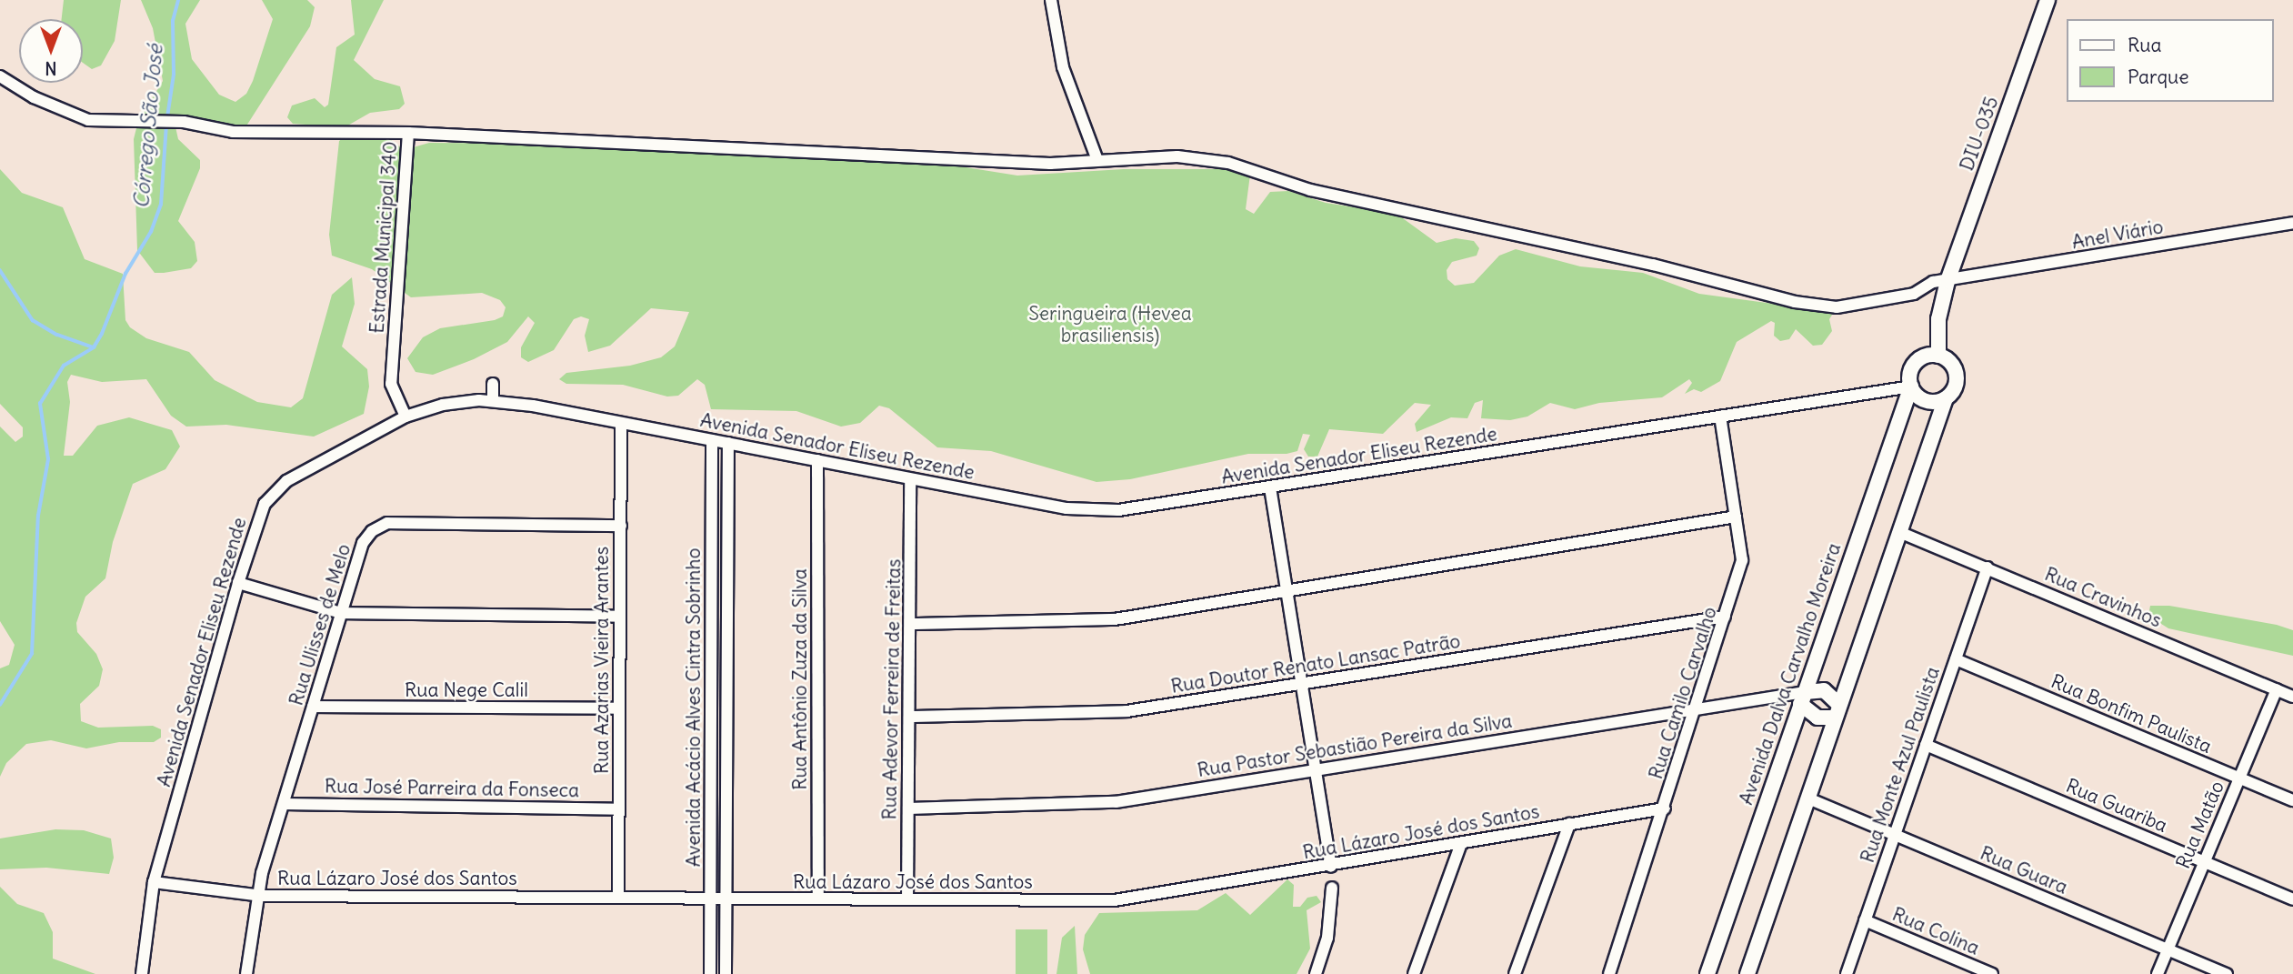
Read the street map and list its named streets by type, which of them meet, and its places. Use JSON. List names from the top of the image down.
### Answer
{
  "streets": {
    "street": [
      "DIU-035",
      "Anel Viário",
      "Estrada Municipal 340",
      "Avenida Senador Eliseu Rezende",
      "Rua Cravinhos",
      "Rua Ulisses de Melo",
      "Rua Azarias Vieira Arantes",
      "Rua Doutor Renato Lansac Patrão",
      "Avenida Dalva Carvalho Moreira",
      "Rua Antônio Zuza da Silva",
      "Rua Adevor Ferreira de Freitas",
      "Rua Nege Calil",
      "Rua Camilo Carvalho",
      "Avenida Acácio Alves Cintra Sobrinho",
      "Rua Bonfim Paulista",
      "Rua Pastor Sebastião Pereira da Silva",
      "Rua Monte Azul Paulista",
      "Rua José Parreira da Fonseca",
      "Rua Guariba",
      "Rua Matão",
      "Rua Lázaro José dos Santos",
      "Rua Guara",
      "Rua Colina"
    ]
  },
  "crossings": [
    ["DIU-035", "Anel Viário"],
    ["Anel Viário", "Estrada Municipal 340"],
    ["Estrada Municipal 340", "Avenida Senador Eliseu Rezende"],
    ["Avenida Senador Eliseu Rezende", "Rua Azarias Vieira Arantes"],
    ["Avenida Senador Eliseu Rezende", "Avenida Dalva Carvalho Moreira"],
    ["Avenida Senador Eliseu Rezende", "Rua Antônio Zuza da Silva"],
    ["Avenida Senador Eliseu Rezende", "Rua Adevor Ferreira de Freitas"],
    ["Avenida Senador Eliseu Rezende", "Rua Camilo Carvalho"],
    ["Avenida Senador Eliseu Rezende", "Avenida Acácio Alves Cintra Sobrinho"],
    ["Avenida Senador Eliseu Rezende", "Rua Lázaro José dos Santos"],
    ["Rua Cravinhos", "Rua Monte Azul Paulista"],
    ["Rua Cravinhos", "Rua Matão"],
    ["Rua Ulisses de Melo", "Rua Azarias Vieira Arantes"],
    ["Rua Ulisses de Melo", "Rua Nege Calil"],
    ["Rua Ulisses de Melo", "Rua José Parreira da Fonseca"],
    ["Rua Ulisses de Melo", "Rua Lázaro José dos Santos"],
    ["Rua Azarias Vieira Arantes", "Rua Nege Calil"],
    ["Rua Azarias Vieira Arantes", "Rua José Parreira da Fonseca"],
    ["Rua Azarias Vieira Arantes", "Rua Lázaro José dos Santos"],
    ["Rua Doutor Renato Lansac Patrão", "Rua Adevor Ferreira de Freitas"],
    ["Rua Doutor Renato Lansac Patrão", "Rua Camilo Carvalho"],
    ["Avenida Dalva Carvalho Moreira", "Rua Pastor Sebastião Pereira da Silva"],
    ["Rua Antônio Zuza da Silva", "Rua Lázaro José dos Santos"],
    ["Rua Adevor Ferreira de Freitas", "Rua Pastor Sebastião Pereira da Silva"],
    ["Rua Adevor Ferreira de Freitas", "Rua Lázaro José dos Santos"],
    ["Rua Camilo Carvalho", "Rua Pastor Sebastião Pereira da Silva"],
    ["Rua Camilo Carvalho", "Rua Lázaro José dos Santos"],
    ["Avenida Acácio Alves Cintra Sobrinho", "Rua Lázaro José dos Santos"],
    ["Rua Bonfim Paulista", "Rua Monte Azul Paulista"],
    ["Rua Bonfim Paulista", "Rua Matão"],
    ["Rua Monte Azul Paulista", "Rua Guariba"],
    ["Rua Monte Azul Paulista", "Rua Guara"],
    ["Rua Monte Azul Paulista", "Rua Colina"],
    ["Rua Guariba", "Rua Matão"],
    ["Rua Matão", "Rua Guara"]
  ],
  "water": ["Córrego São José"],
  "parks": ["Seringueira (Hevea brasiliensis)"],
  "legend": ["Rua", "Parque"],
  "north": "bottom"
}
